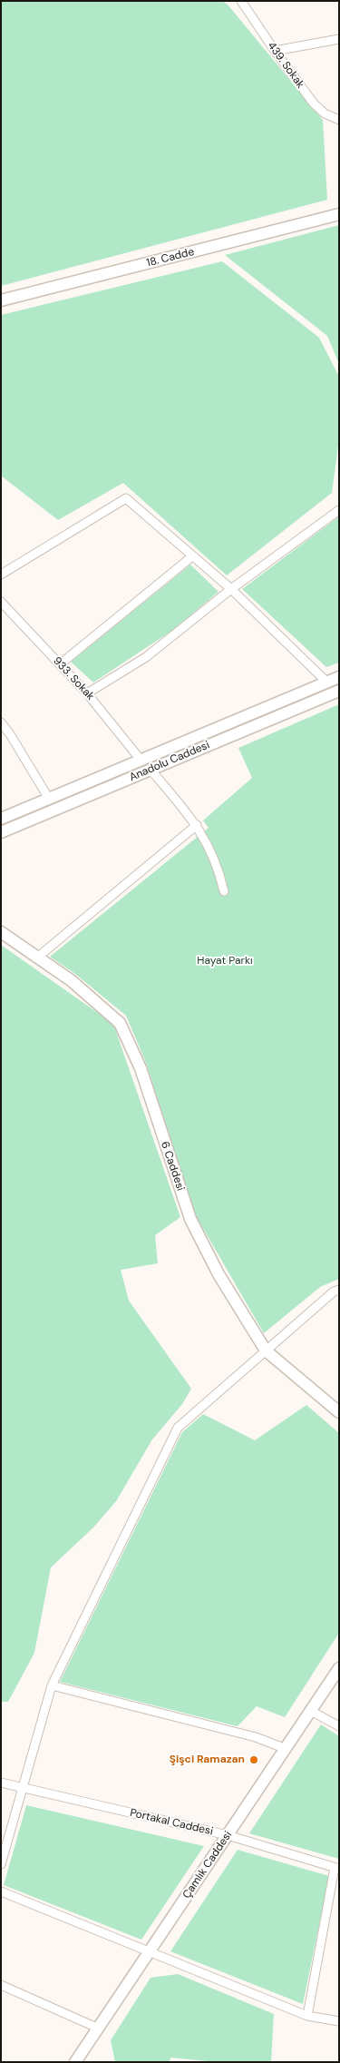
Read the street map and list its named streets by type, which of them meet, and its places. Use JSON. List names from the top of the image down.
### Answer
{
  "streets": {
    "street": [
      "439. Sokak",
      "18. Cadde",
      "933. Sokak",
      "Anadolu Caddesi",
      "6 Caddesi",
      "Portakal Caddesi",
      "Çamlık Caddesi"
    ]
  },
  "crossings": [
    ["933. Sokak", "Anadolu Caddesi"],
    ["Portakal Caddesi", "Çamlık Caddesi"]
  ],
  "parks": ["Hayat Parkı"],
  "places": ["Şişci Ramazan"]
}
